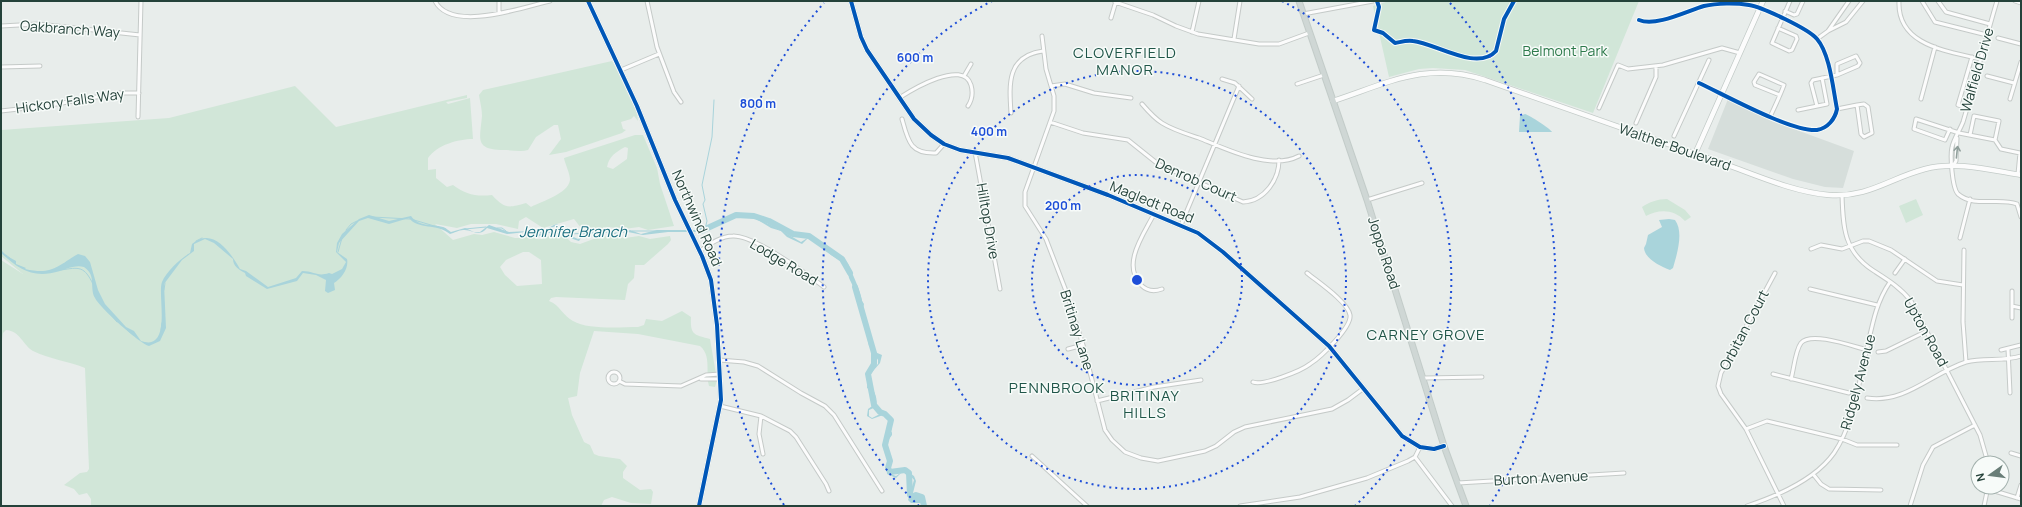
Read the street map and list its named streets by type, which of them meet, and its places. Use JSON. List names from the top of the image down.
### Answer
{
  "streets": {
    "main road": ["Joppa Road"],
    "street": [
      "Oakbranch Way",
      "Walfield Drive",
      "Hickory Falls Way",
      "Walther Boulevard",
      "Denrob Court",
      "Magledt Road",
      "Northwind Road",
      "Hilltop Drive",
      "Lodge Road",
      "Britinay Lane",
      "Orbitan Court",
      "Upton Road",
      "Ridgely Avenue",
      "Burton Avenue"
    ]
  },
  "crossings": [
    ["Walfield Drive", "Walther Boulevard"],
    ["Walther Boulevard", "Joppa Road"],
    ["Walther Boulevard", "Upton Road"],
    ["Denrob Court", "Britinay Lane"],
    ["Magledt Road", "Hilltop Drive"],
    ["Magledt Road", "Joppa Road"],
    ["Magledt Road", "Britinay Lane"],
    ["Northwind Road", "Lodge Road"],
    ["Joppa Road", "Burton Avenue"],
    ["Orbitan Court", "Ridgely Avenue"],
    ["Upton Road", "Ridgely Avenue"]
  ],
  "districts": [
    "CLOVERFIELD MANOR",
    "CARNEY GROVE",
    "PENNBROOK",
    "BRITINAY HILLS"
  ],
  "water": ["Jennifer Branch"],
  "parks": ["Belmont Park"],
  "north": "left",
  "rings": [
    "600 m",
    "800 m",
    "400 m",
    "200 m"
  ]
}
